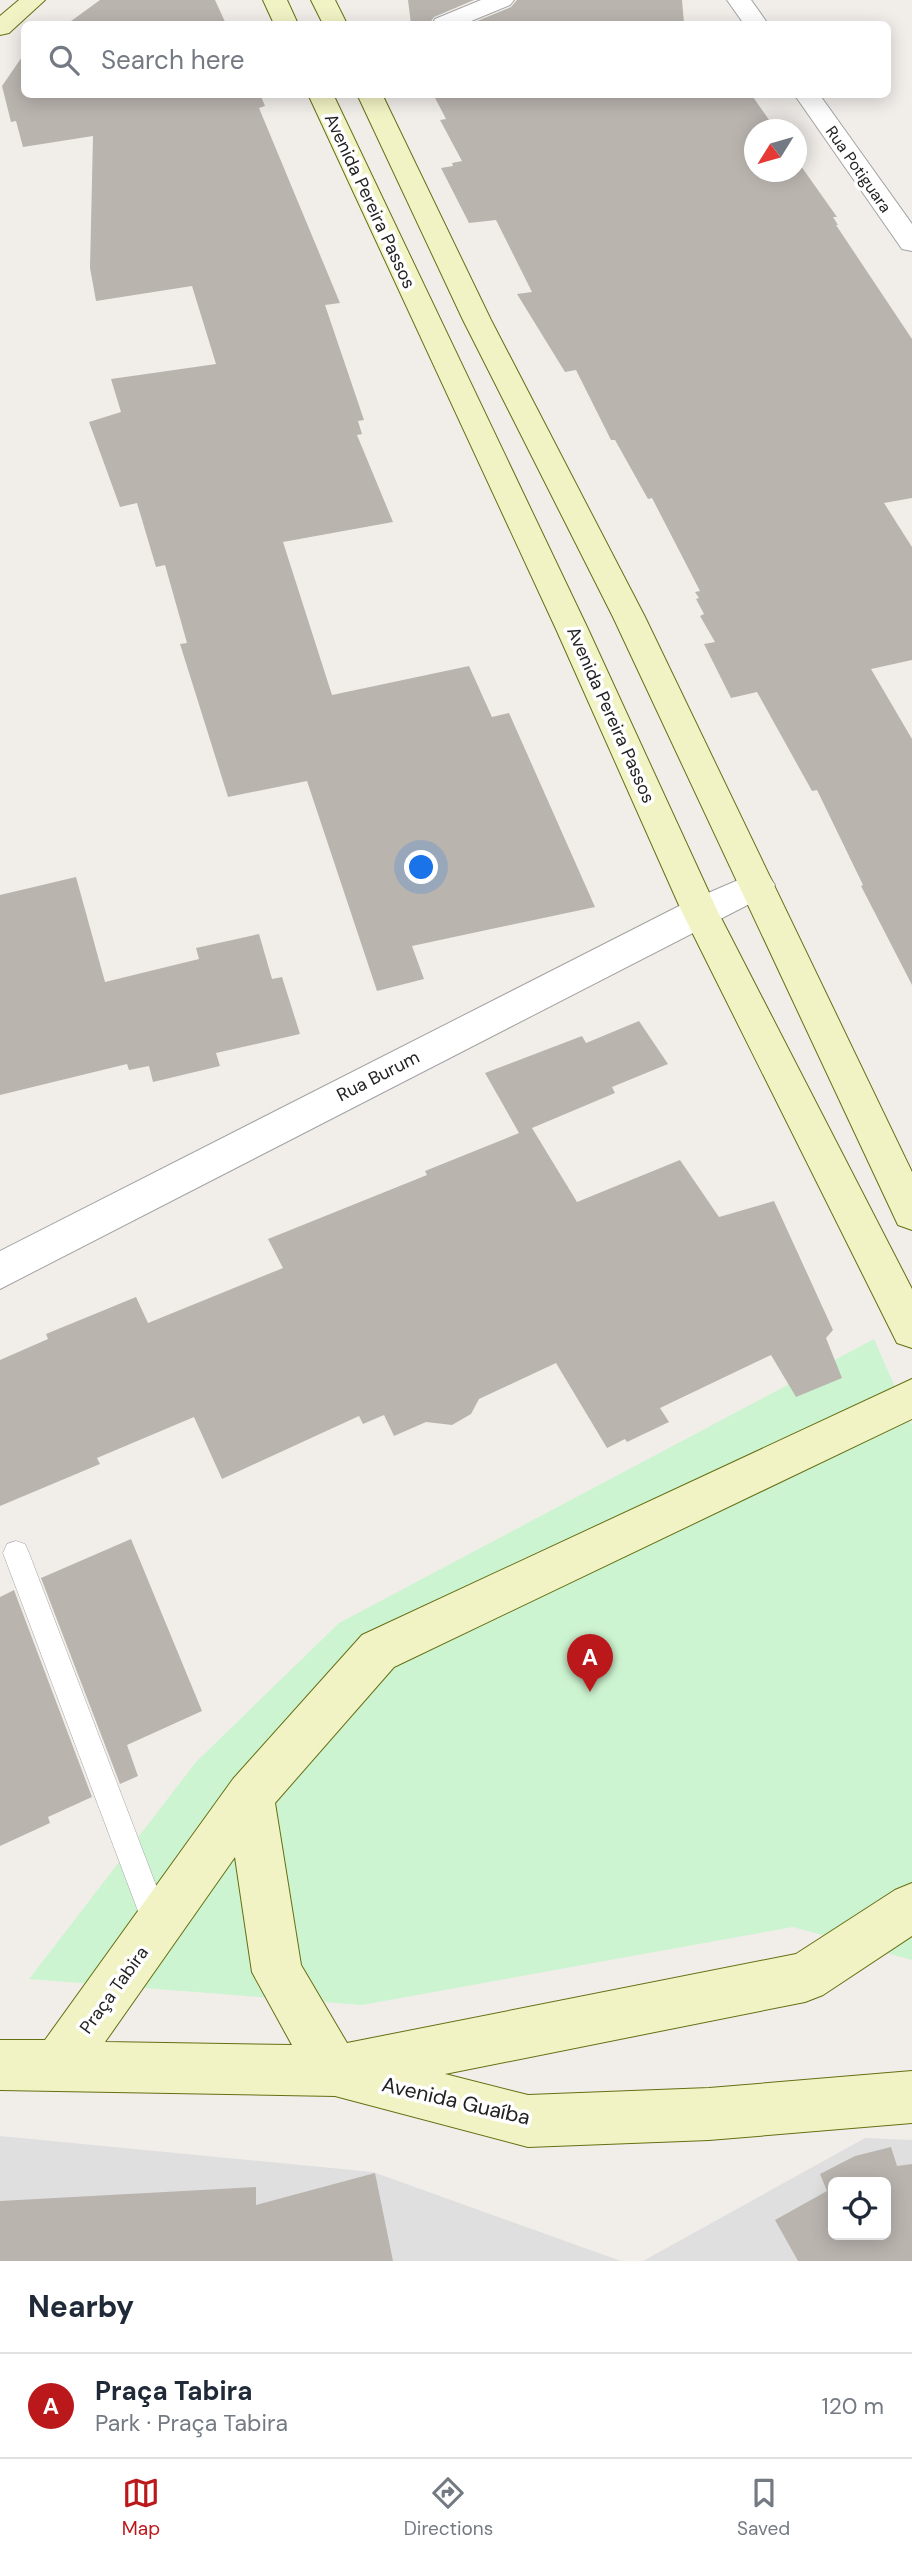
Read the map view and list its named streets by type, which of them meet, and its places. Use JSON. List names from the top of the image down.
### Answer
{
  "streets": {
    "main road": ["Avenida Pereira Passos", "Praça Tabira", "Avenida Guaíba"],
    "street": ["Rua Potiguara", "Rua Burum"]
  },
  "crossings": [
    ["Avenida Pereira Passos", "Rua Burum"],
    ["Praça Tabira", "Avenida Guaíba"]
  ],
  "north": "bottom left",
  "page": {
    "search": "Search here",
    "pins": "A",
    "heading": "Nearby",
    "list": [
      {
        "mark": "A",
        "name": "Praça Tabira",
        "note": "Park · Praça Tabira",
        "value": "120 m"
      }
    ],
    "nav": ["Map", "Directions", "Saved"]
  }
}
